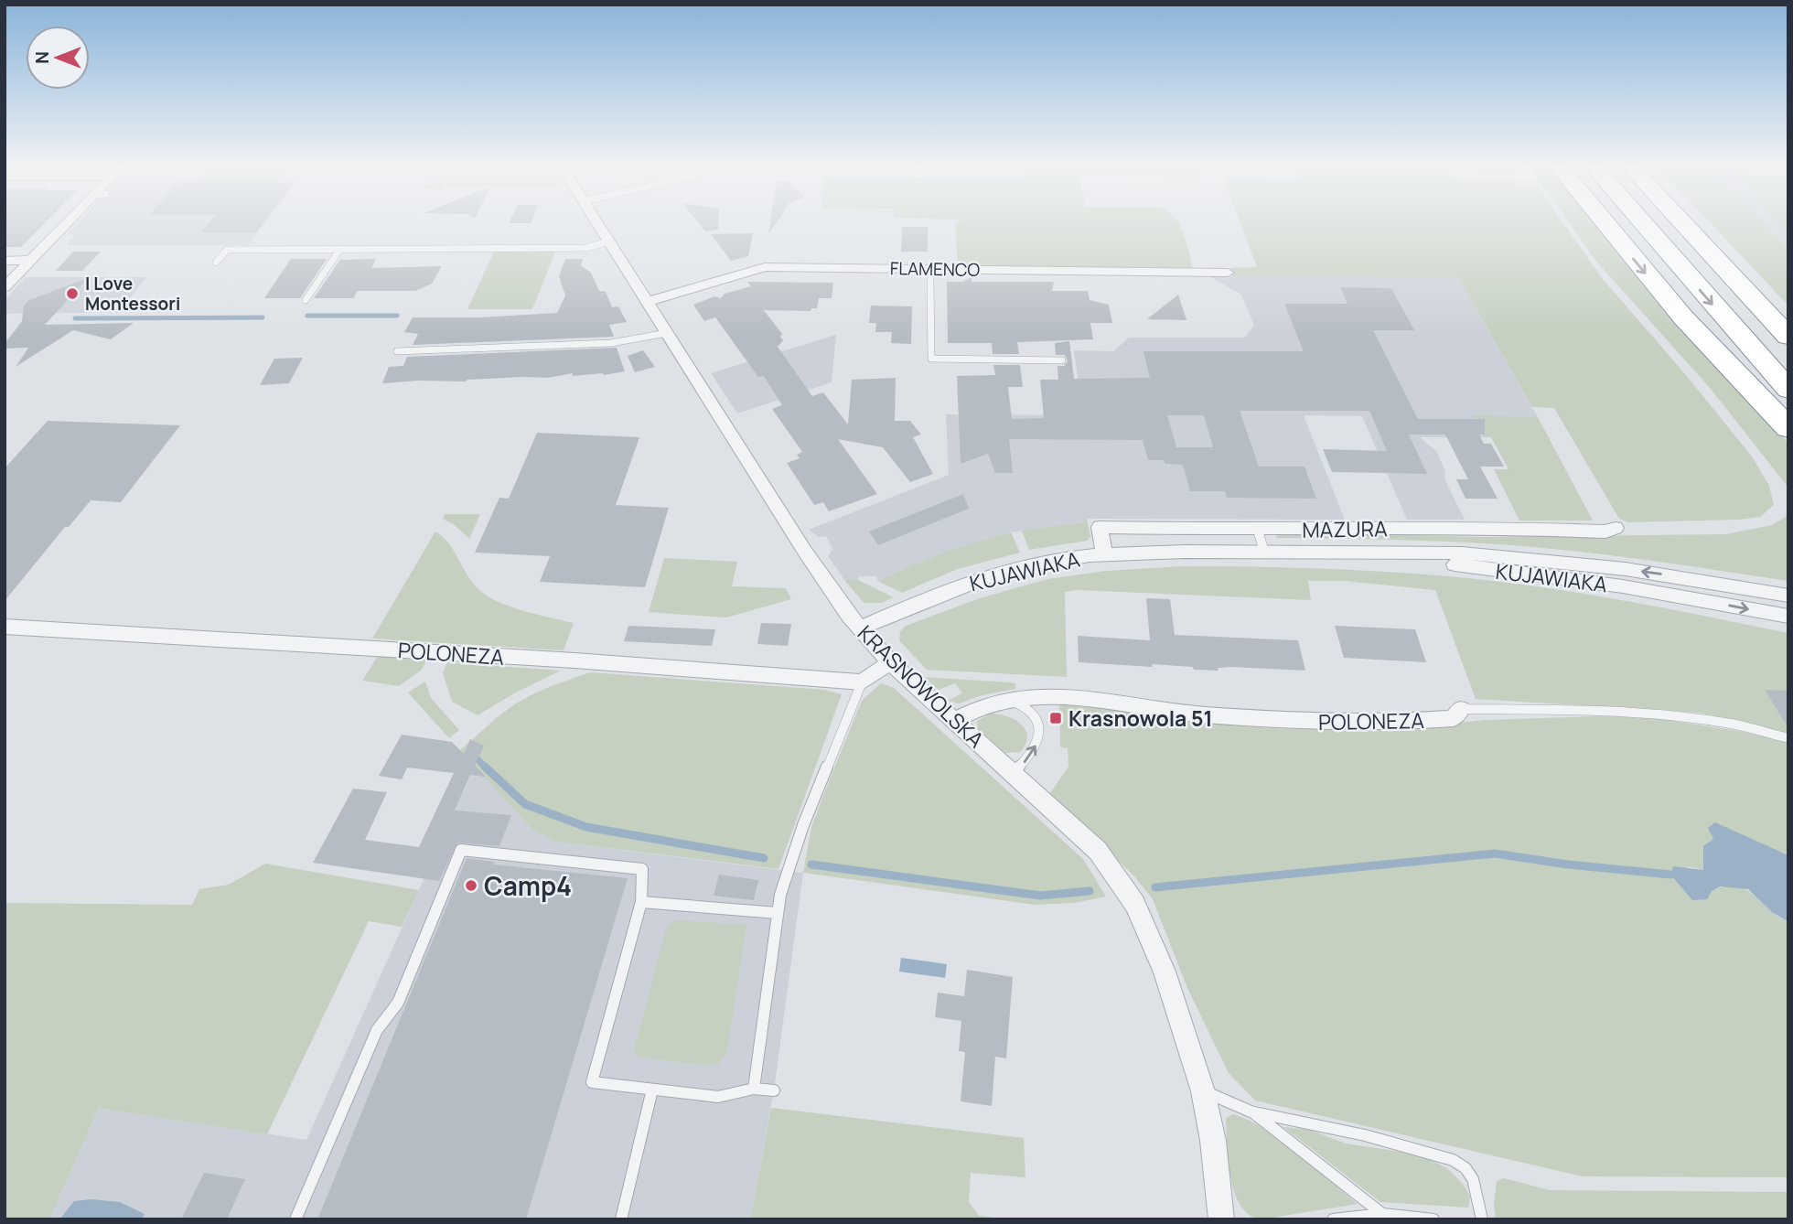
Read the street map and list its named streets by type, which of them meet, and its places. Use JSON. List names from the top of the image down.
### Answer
{
  "streets": {
    "street": [
      "FLAMENCO",
      "MAZURA",
      "KUJAWIAKA",
      "POLONEZA",
      "KRASNOWOLSKA"
    ]
  },
  "crossings": [
    ["FLAMENCO", "KRASNOWOLSKA"],
    ["MAZURA", "KUJAWIAKA"],
    ["KUJAWIAKA", "KRASNOWOLSKA"],
    ["POLONEZA", "KRASNOWOLSKA"]
  ],
  "places": {
    "other": ["I Love Montessori", "Camp4"],
    "transit": ["Krasnowola 51"]
  },
  "north": "left"
}
